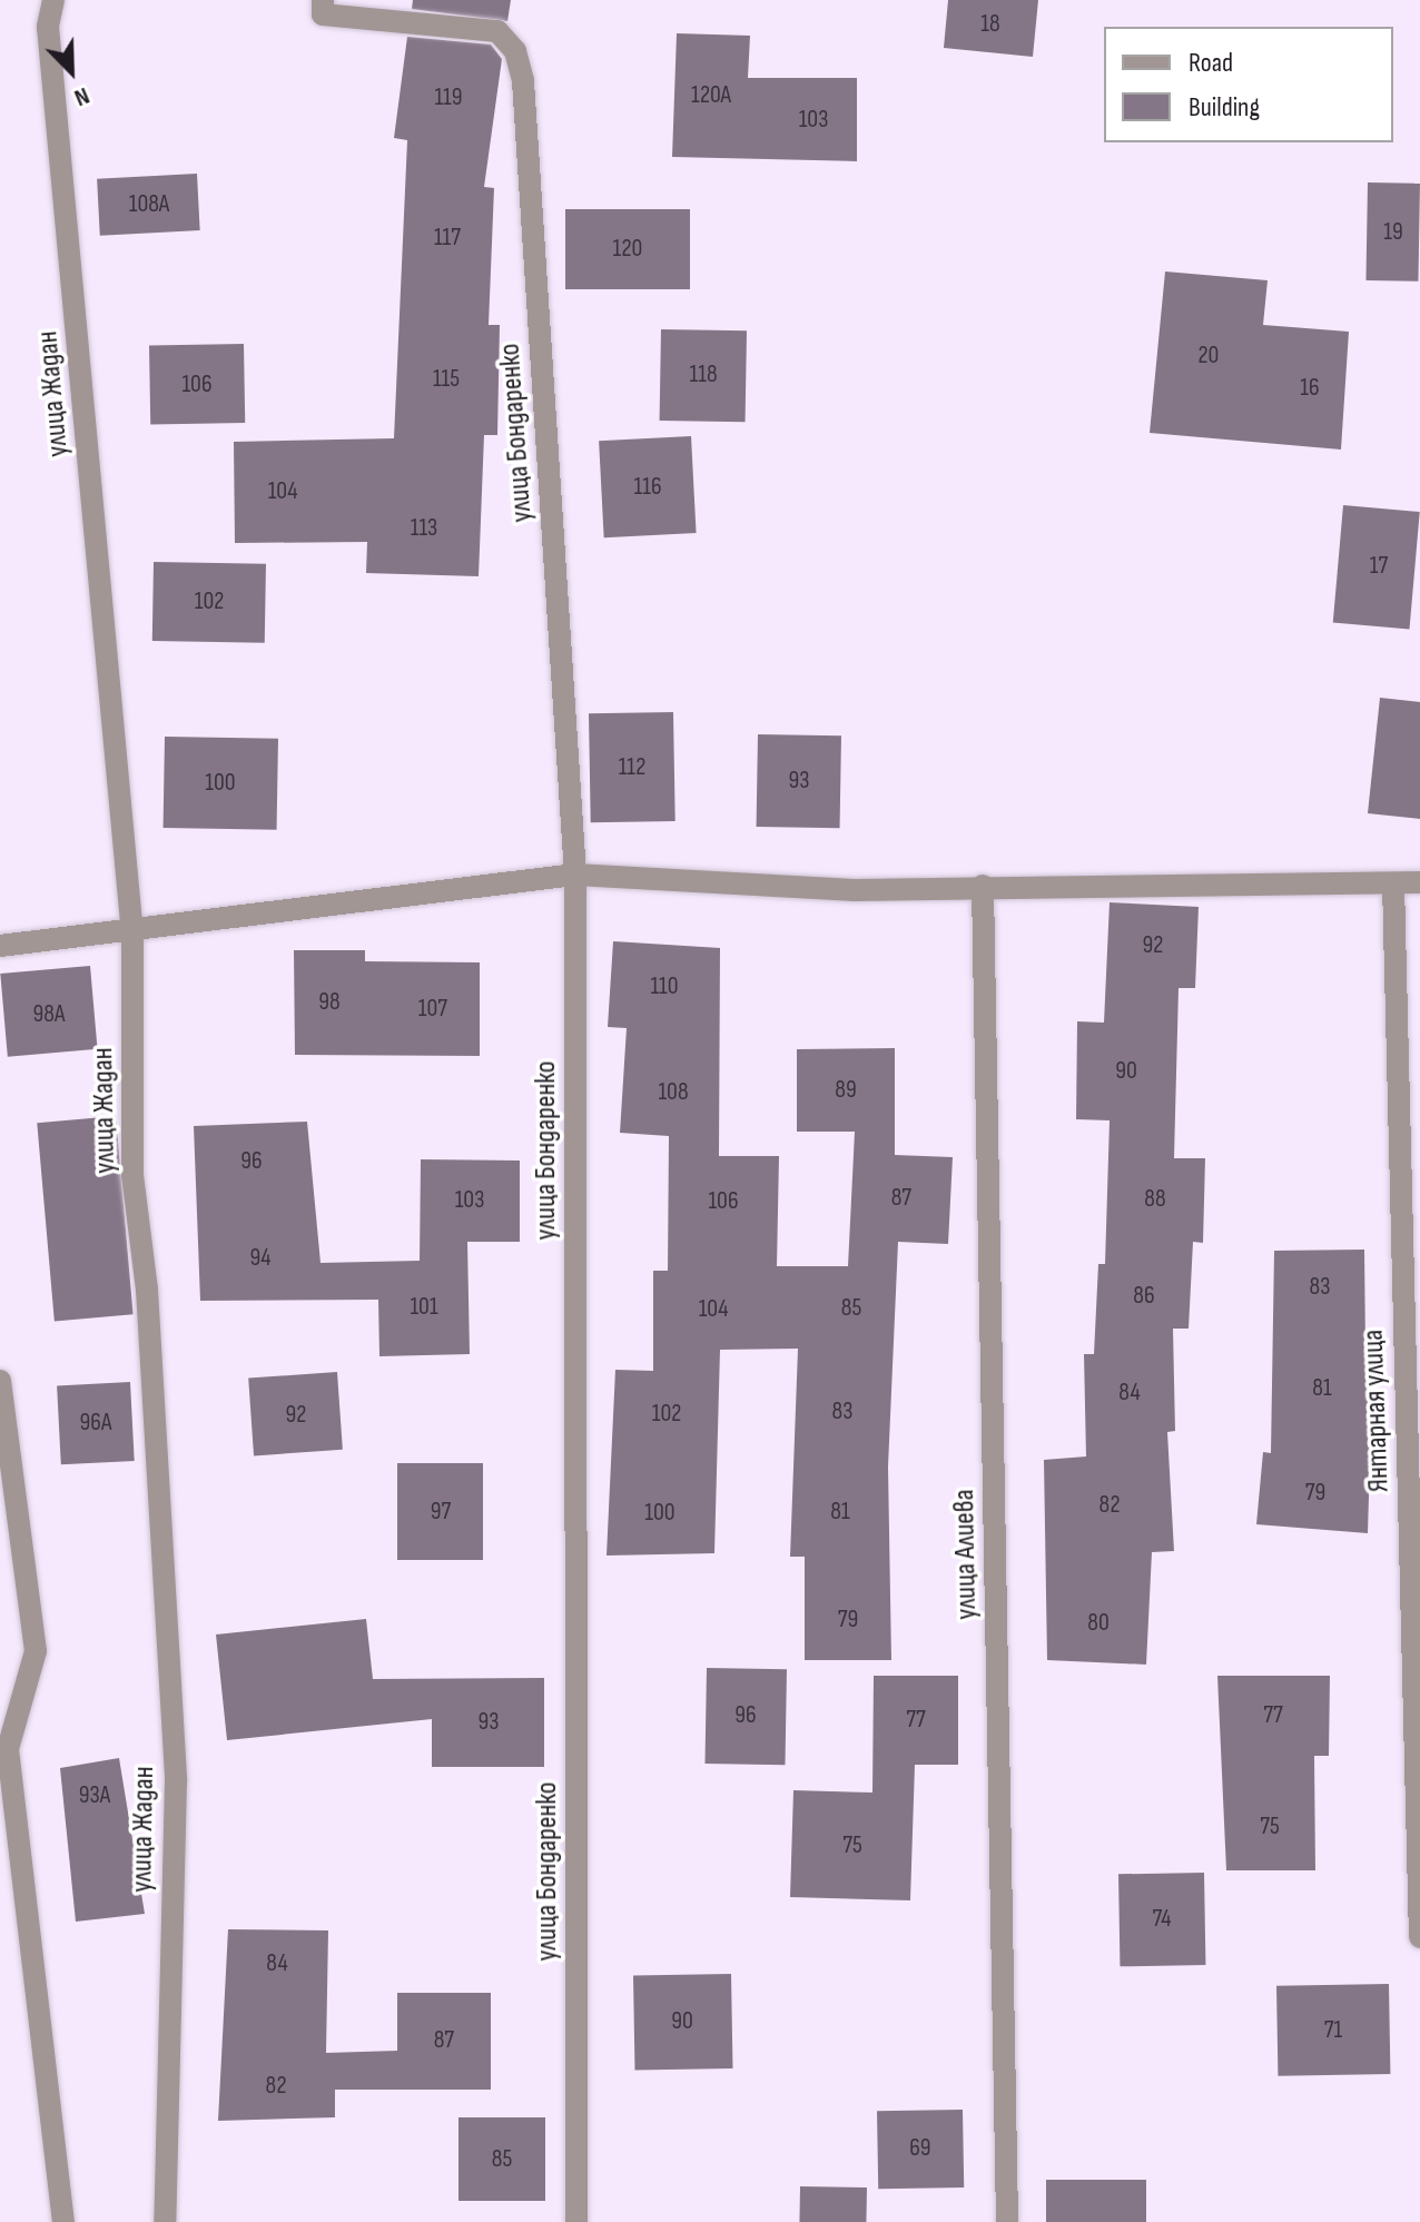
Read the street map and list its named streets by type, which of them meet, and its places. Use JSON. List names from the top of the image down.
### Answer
{
  "streets": {
    "street": [
      "улица Жадан",
      "улица Бондаренко",
      "Янтарная улица",
      "улица Алиева"
    ]
  },
  "house_numbers": [
    "18",
    "120А",
    "119",
    "103",
    "108А",
    "19",
    "117",
    "120",
    "20",
    "118",
    "115",
    "106",
    "16",
    "116",
    "104",
    "113",
    "17",
    "102",
    "112",
    "93",
    "100",
    "92",
    "110",
    "98",
    "107",
    "98А",
    "90",
    "89",
    "108",
    "96",
    "87",
    "88",
    "103",
    "106",
    "94",
    "83",
    "86",
    "101",
    "85",
    "104",
    "81",
    "84",
    "83",
    "102",
    "92",
    "96А",
    "79",
    "82",
    "97",
    "81",
    "100",
    "79",
    "80",
    "96",
    "77",
    "77",
    "93",
    "93А",
    "75",
    "75",
    "74",
    "84",
    "90",
    "71",
    "87",
    "82",
    "69",
    "85"
  ],
  "legend": ["Road", "Building"],
  "north": "bottom right"
}
